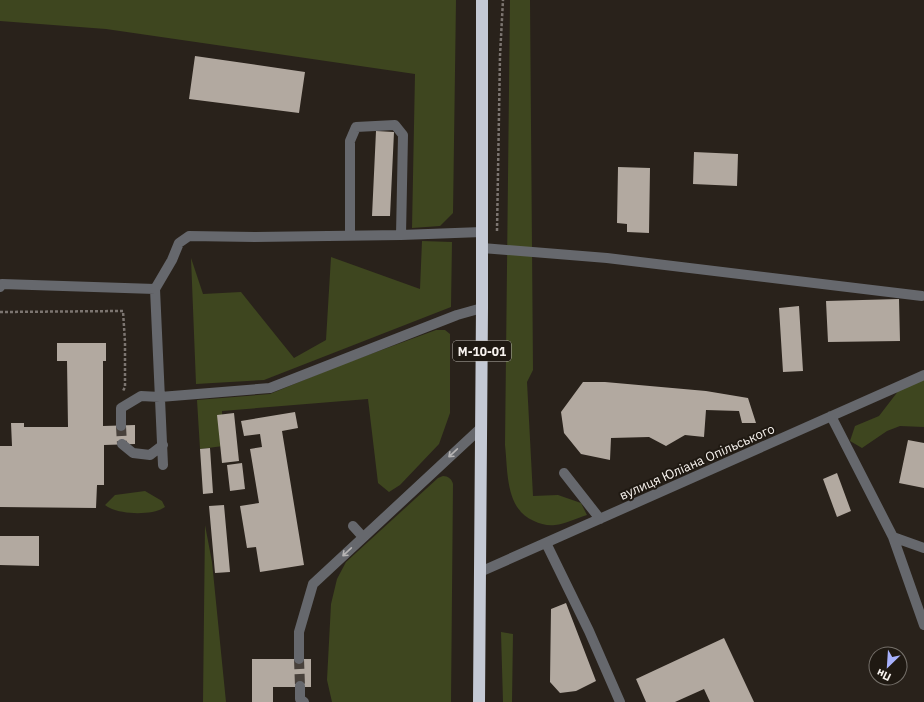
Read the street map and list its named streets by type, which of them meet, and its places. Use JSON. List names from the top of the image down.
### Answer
{
  "streets": {
    "highway": ["М-10-01"],
    "street": ["вулиця Юліана Опільського"]
  },
  "crossings": [
    ["М-10-01", "вулиця Юліана Опільського"]
  ],
  "north": "bottom left"
}
